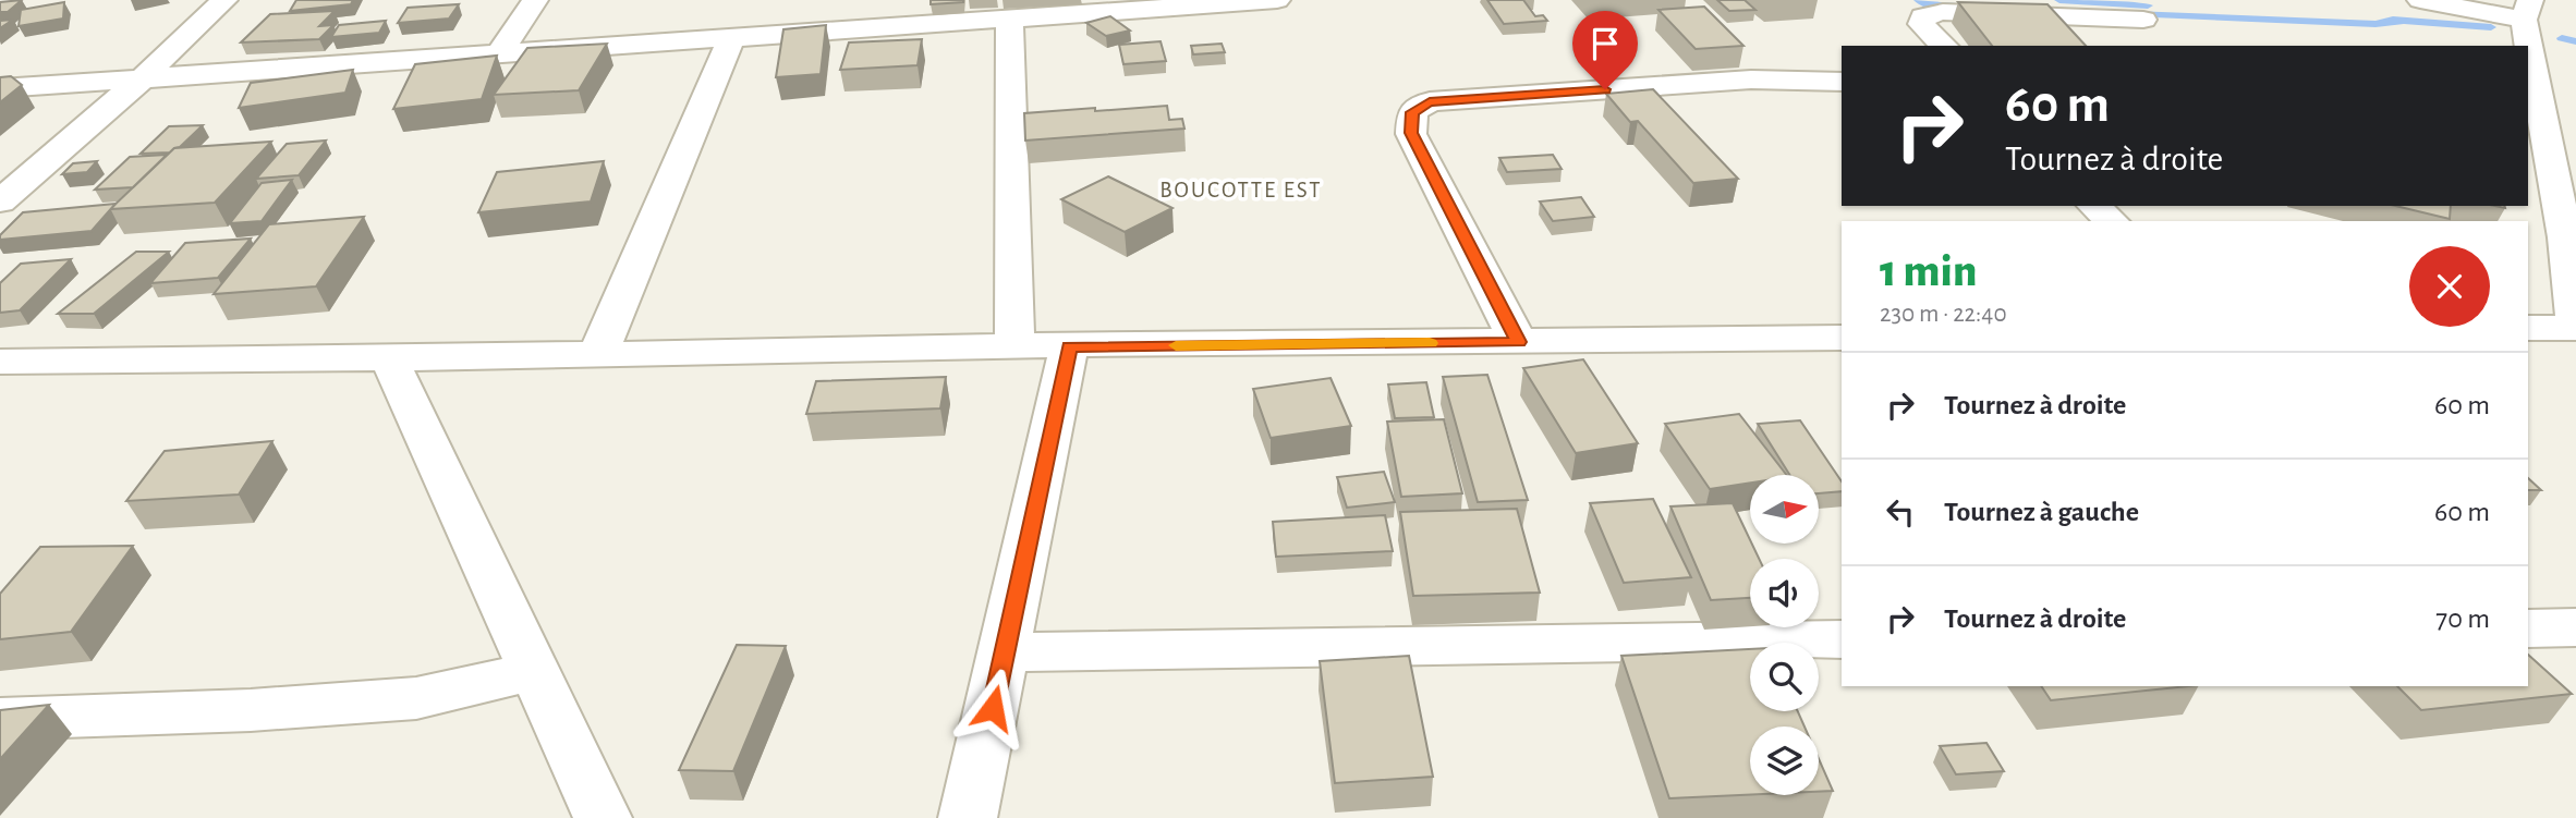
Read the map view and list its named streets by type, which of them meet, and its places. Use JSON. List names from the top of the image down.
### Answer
{
  "districts": ["BOUCOTTE EST"],
  "north": "right",
  "page": {
    "turn": ["60 m", "Tournez à droite"],
    "heading": ["1 min", "230 m · 22:40"],
    "list": [
      {
        "name": "Tournez à droite",
        "value": "60 m"
      },
      {
        "name": "Tournez à gauche",
        "value": "60 m"
      },
      {
        "name": "Tournez à droite",
        "value": "70 m"
      }
    ]
  }
}
